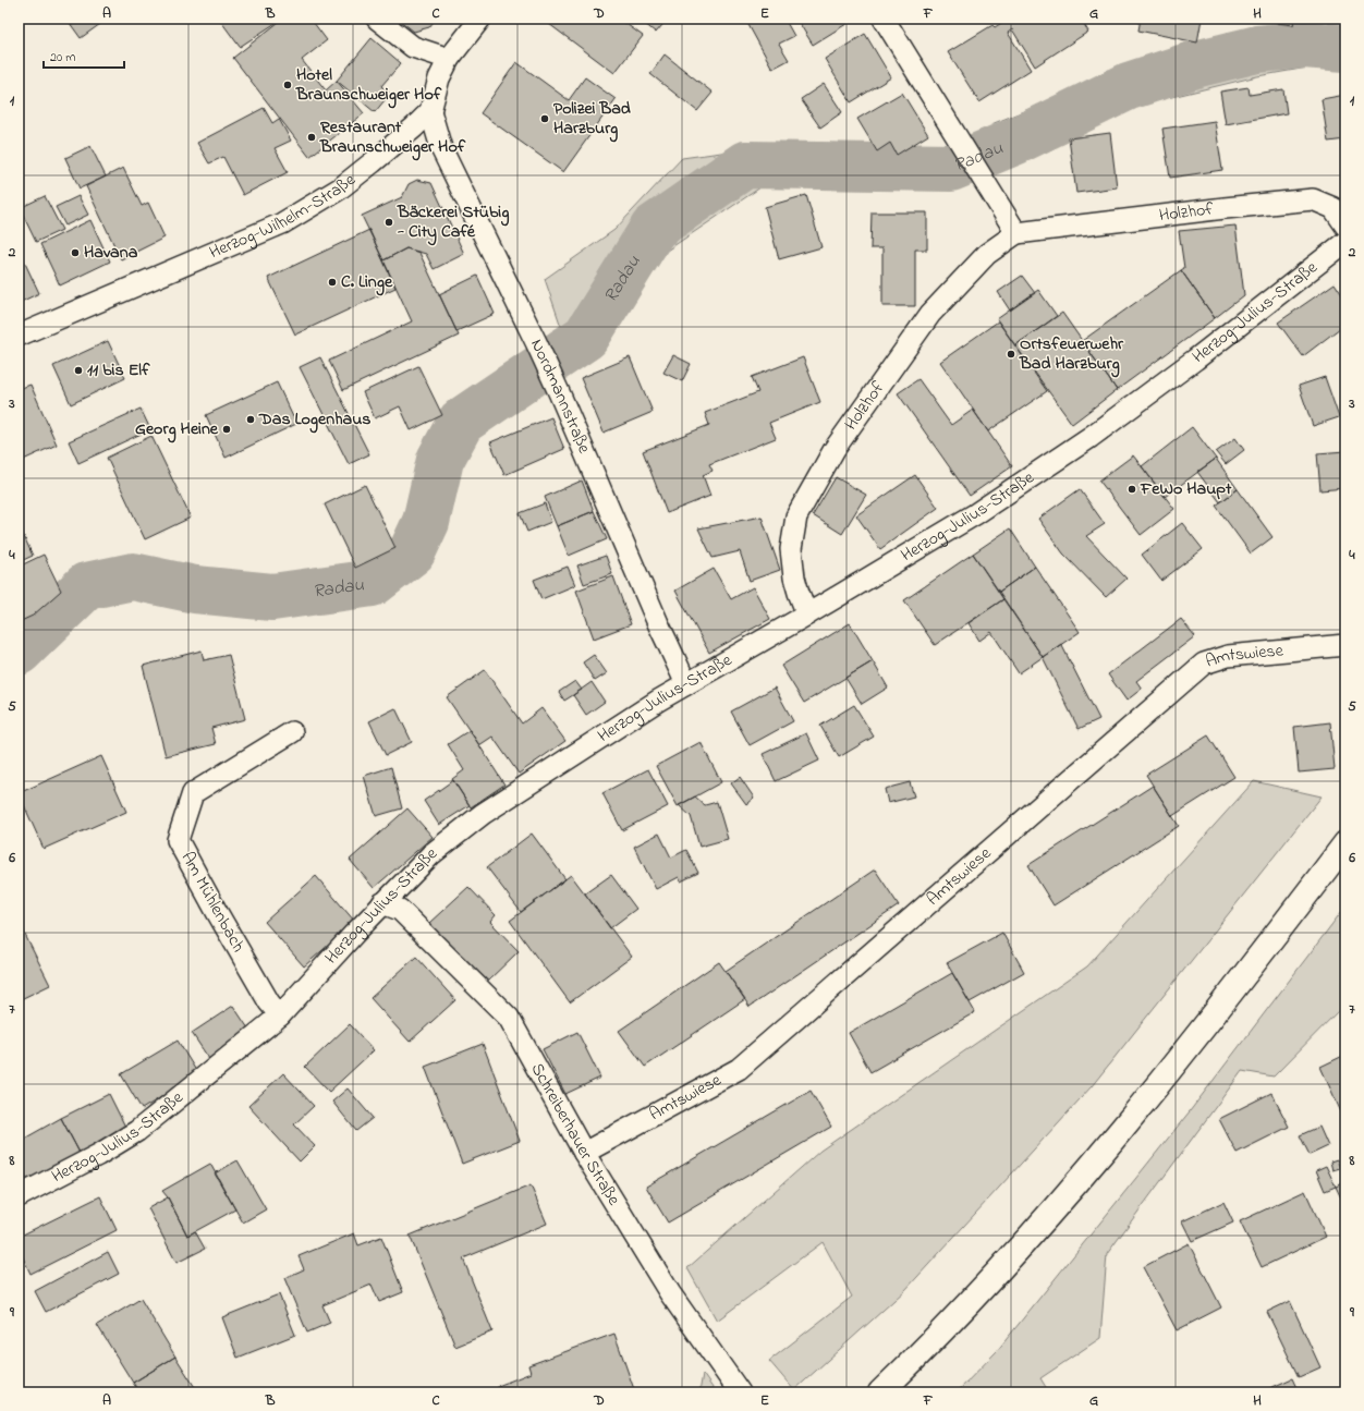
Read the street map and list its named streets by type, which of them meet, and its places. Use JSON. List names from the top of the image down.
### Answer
{
  "streets": {
    "street": [
      "Holzhof",
      "Herzog-Wilhelm-Straße",
      "Herzog-Julius-Straße",
      "Nordmannstraße",
      "Amtswiese",
      "Am Mühlenbach",
      "Schreiberhauer Straße"
    ]
  },
  "crossings": [
    ["Holzhof", "Herzog-Julius-Straße"],
    ["Herzog-Wilhelm-Straße", "Nordmannstraße"],
    ["Herzog-Julius-Straße", "Nordmannstraße"],
    ["Herzog-Julius-Straße", "Am Mühlenbach"],
    ["Herzog-Julius-Straße", "Schreiberhauer Straße"],
    ["Amtswiese", "Schreiberhauer Straße"]
  ],
  "water": ["Radau"],
  "places": [
    "Hotel Braunschweiger Hof",
    "Polizei Bad Harzburg",
    "Restaurant Braunschweiger Hof",
    "Bäckerei Stübig - City Café",
    "Havana",
    "C. Linge",
    "Ortsfeuerwehr Bad Harzburg",
    "11 bis Elf",
    "Das Logenhaus",
    "Georg Heine",
    "FeWo Haupt"
  ],
  "scale_bar": "20 m",
  "grid": {
    "columns": [
      "A",
      "B",
      "C",
      "D",
      "E",
      "F",
      "G",
      "H"
    ],
    "rows": [
      "1",
      "2",
      "3",
      "4",
      "5",
      "6",
      "7",
      "8",
      "9"
    ]
  }
}
